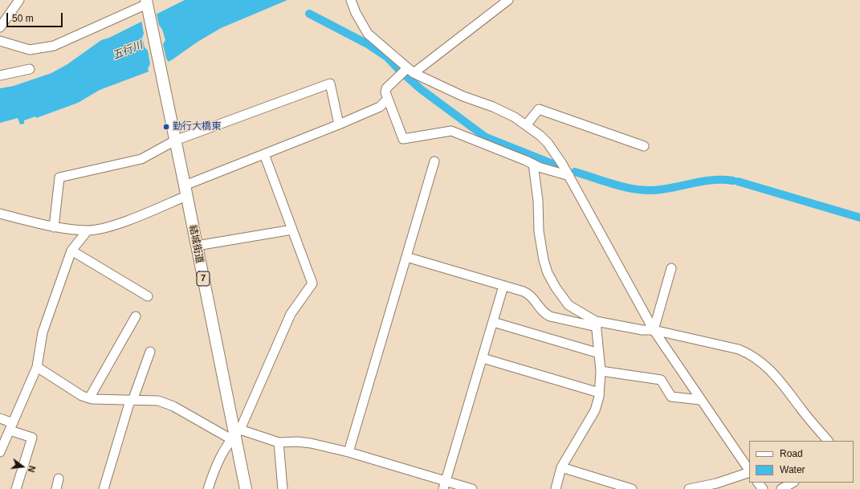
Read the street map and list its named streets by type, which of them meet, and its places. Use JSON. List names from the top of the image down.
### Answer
{
  "streets": {
    "main road": ["結城街道", "7"]
  },
  "water": ["五行川"],
  "places": ["勤行大橋東"],
  "legend": ["Road", "Water"],
  "scale_bar": "50 m",
  "north": "right"
}
